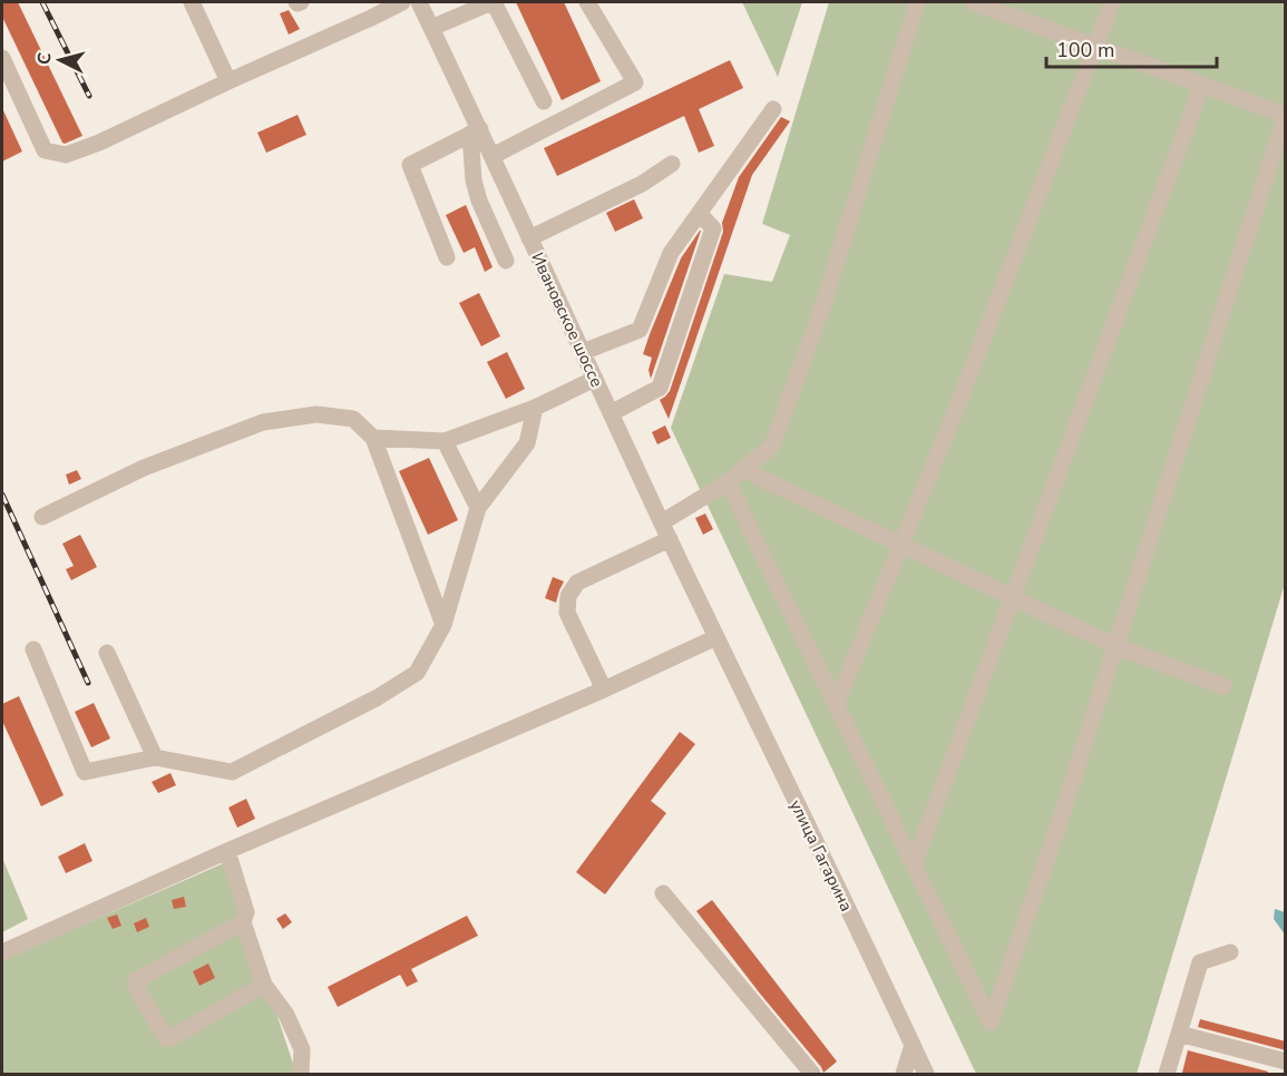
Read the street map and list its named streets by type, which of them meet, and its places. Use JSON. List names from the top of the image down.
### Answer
{
  "streets": {
    "street": ["Ивановское шоссе", "улица Гагарина"]
  },
  "crossings": [
    ["Ивановское шоссе", "улица Гагарина"]
  ],
  "scale_bar": "100 m",
  "north": "left"
}
